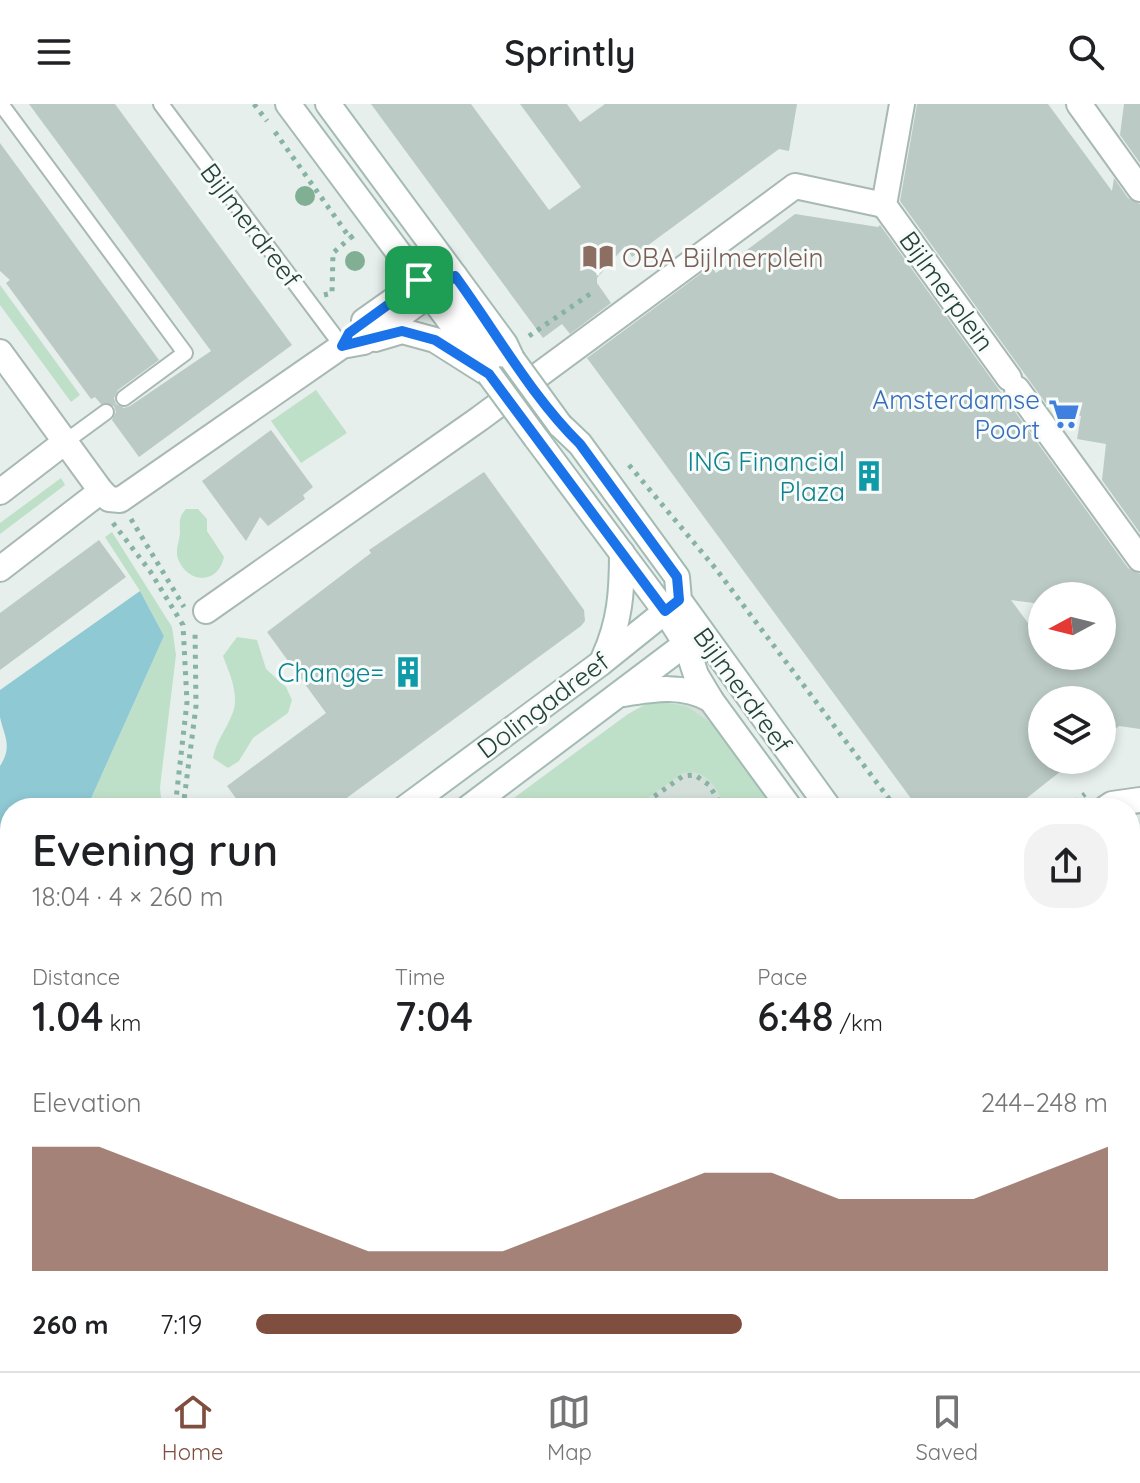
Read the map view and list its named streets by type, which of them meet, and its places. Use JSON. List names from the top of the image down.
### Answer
{
  "streets": {
    "street": ["Bijlmerdreef", "Bijlmerplein", "Dolingadreef"]
  },
  "crossings": [
    ["Bijlmerdreef", "Dolingadreef"]
  ],
  "places": {
    "library": ["OBA Bijlmerplein"],
    "supermarket": ["Amsterdamse Poort"],
    "building": ["ING Financial Plaza", "Change="]
  },
  "north": "left",
  "page": {
    "header": "Sprintly",
    "heading": ["Evening run", "18:04 · 4 × 260 m"],
    "stats": [
      ["Distance", "1.04 km"],
      ["Time", "7:04"],
      ["Pace", "6:48 /km"]
    ],
    "chart": ["Elevation", "244–248 m"],
    "list": [
      {
        "name": "260 m",
        "note": "7:19"
      }
    ],
    "tabs": ["Home", "Map", "Saved"]
  }
}
